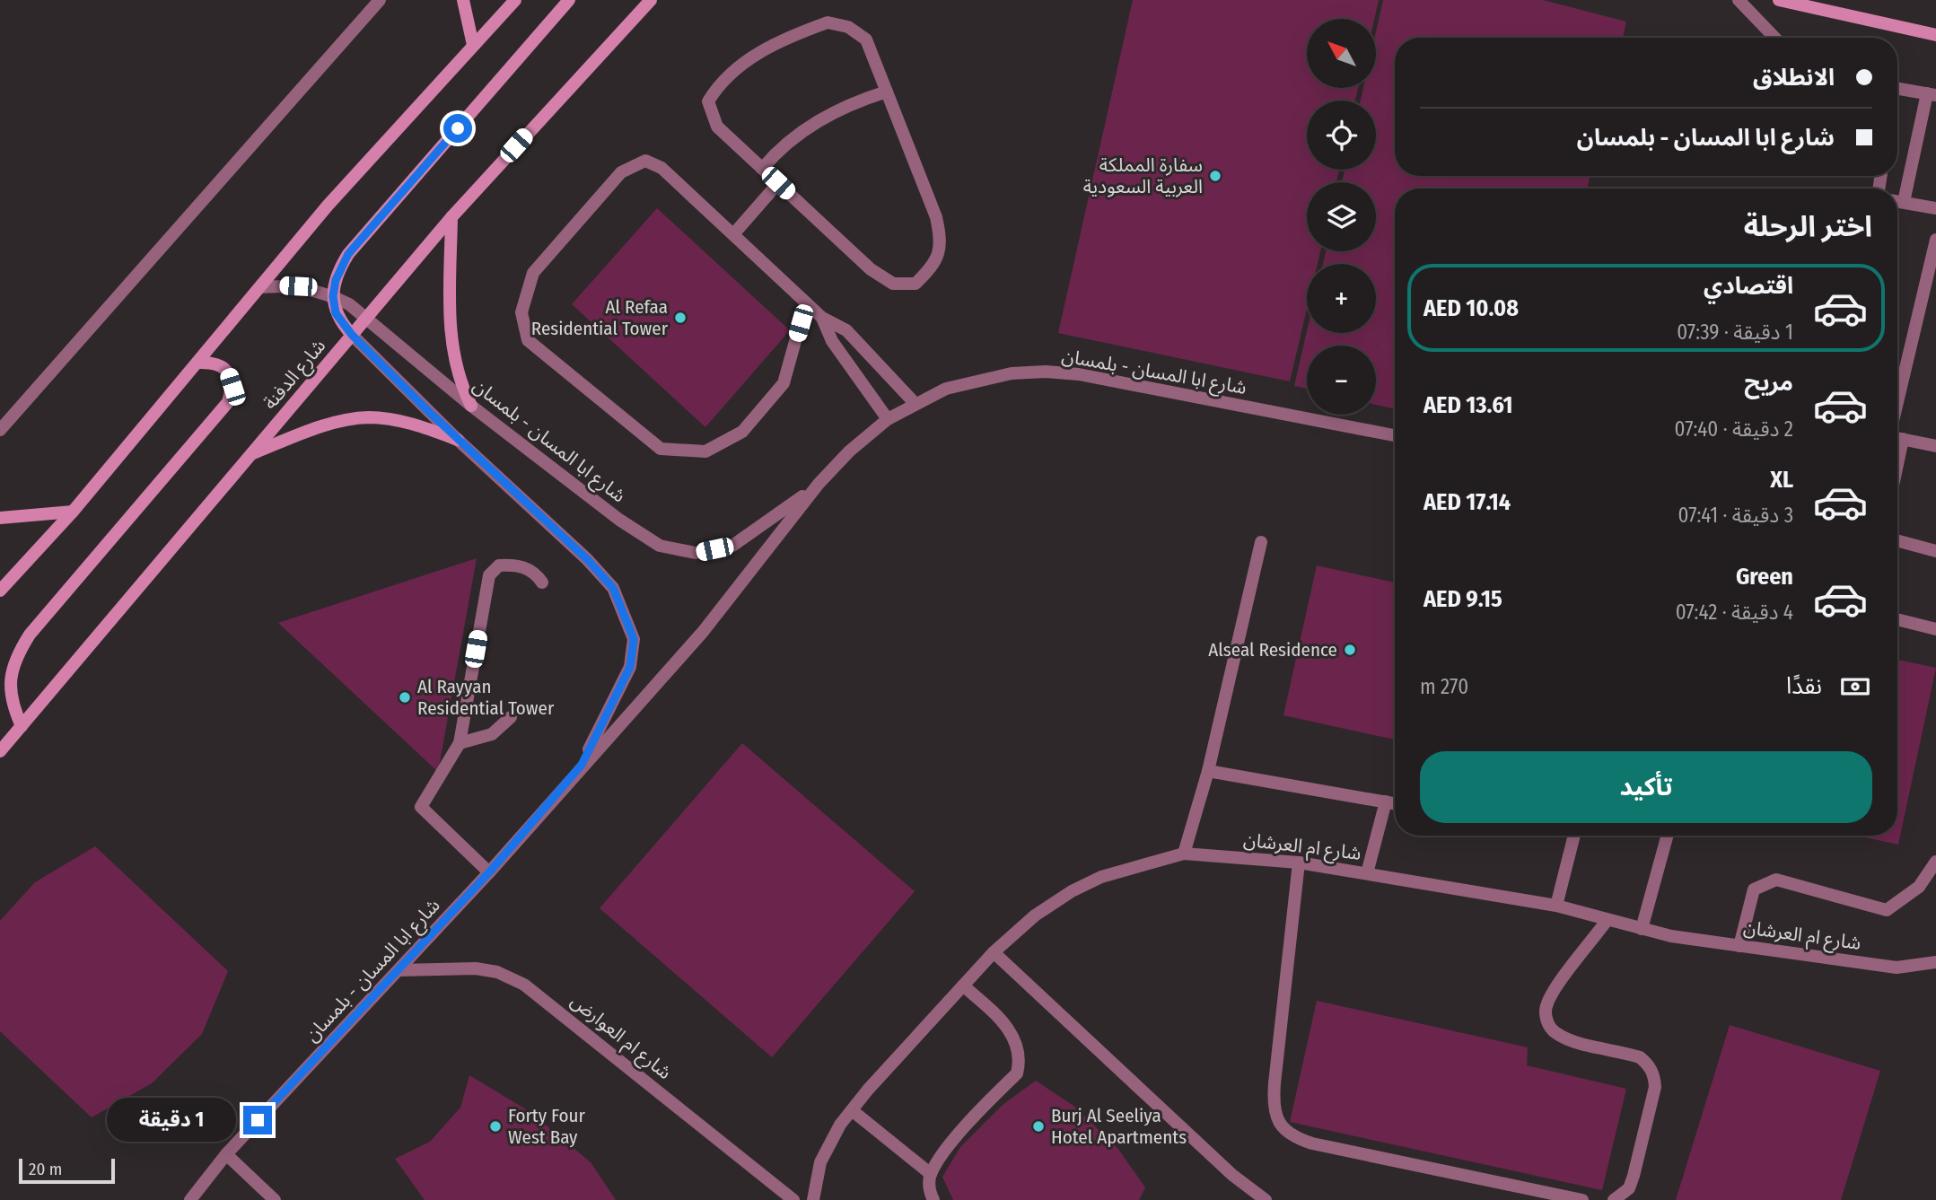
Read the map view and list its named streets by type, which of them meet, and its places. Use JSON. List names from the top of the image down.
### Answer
{
  "streets": {
    "main road": ["شارع الدفنة"],
    "street": ["شارع ابا المسان - بلمسان", "شارع ام العرشان", "شارع ام العوارض"]
  },
  "crossings": [
    ["شارع ابا المسان - بلمسان", "شارع الدفنة"],
    ["شارع ابا المسان - بلمسان", "شارع ام العوارض"]
  ],
  "places": [
    "سفارة المملكة العربية السعودية",
    "Al Refaa Residential Tower",
    "Alseal Residence",
    "Al Rayyan Residential Tower",
    "Forty Four West Bay",
    "Burj Al Seeliya Hotel Apartments"
  ],
  "scale_bar": "20 m",
  "north": "top left",
  "page": {
    "map_buttons": ["+", "−"],
    "banner": ["الانطلاق", "شارع ابا المسان - بلمسان"],
    "heading": "اختر الرحلة",
    "list": [
      {
        "name": "اقتصادي",
        "note": "1 دقيقة · 07:39",
        "value": "AED 10.08"
      },
      {
        "name": "مريح",
        "note": "2 دقيقة · 07:40",
        "value": "AED 13.61"
      },
      {
        "name": "XL",
        "note": "3 دقيقة · 07:41",
        "value": "AED 17.14"
      },
      {
        "name": "Green",
        "note": "4 دقيقة · 07:42",
        "value": "AED 9.15"
      }
    ],
    "pay": ["نقدًا", "270 m"],
    "buttons": "تأكيد",
    "bubble": "1 دقيقة",
    "scale": "20 m"
  }
}
